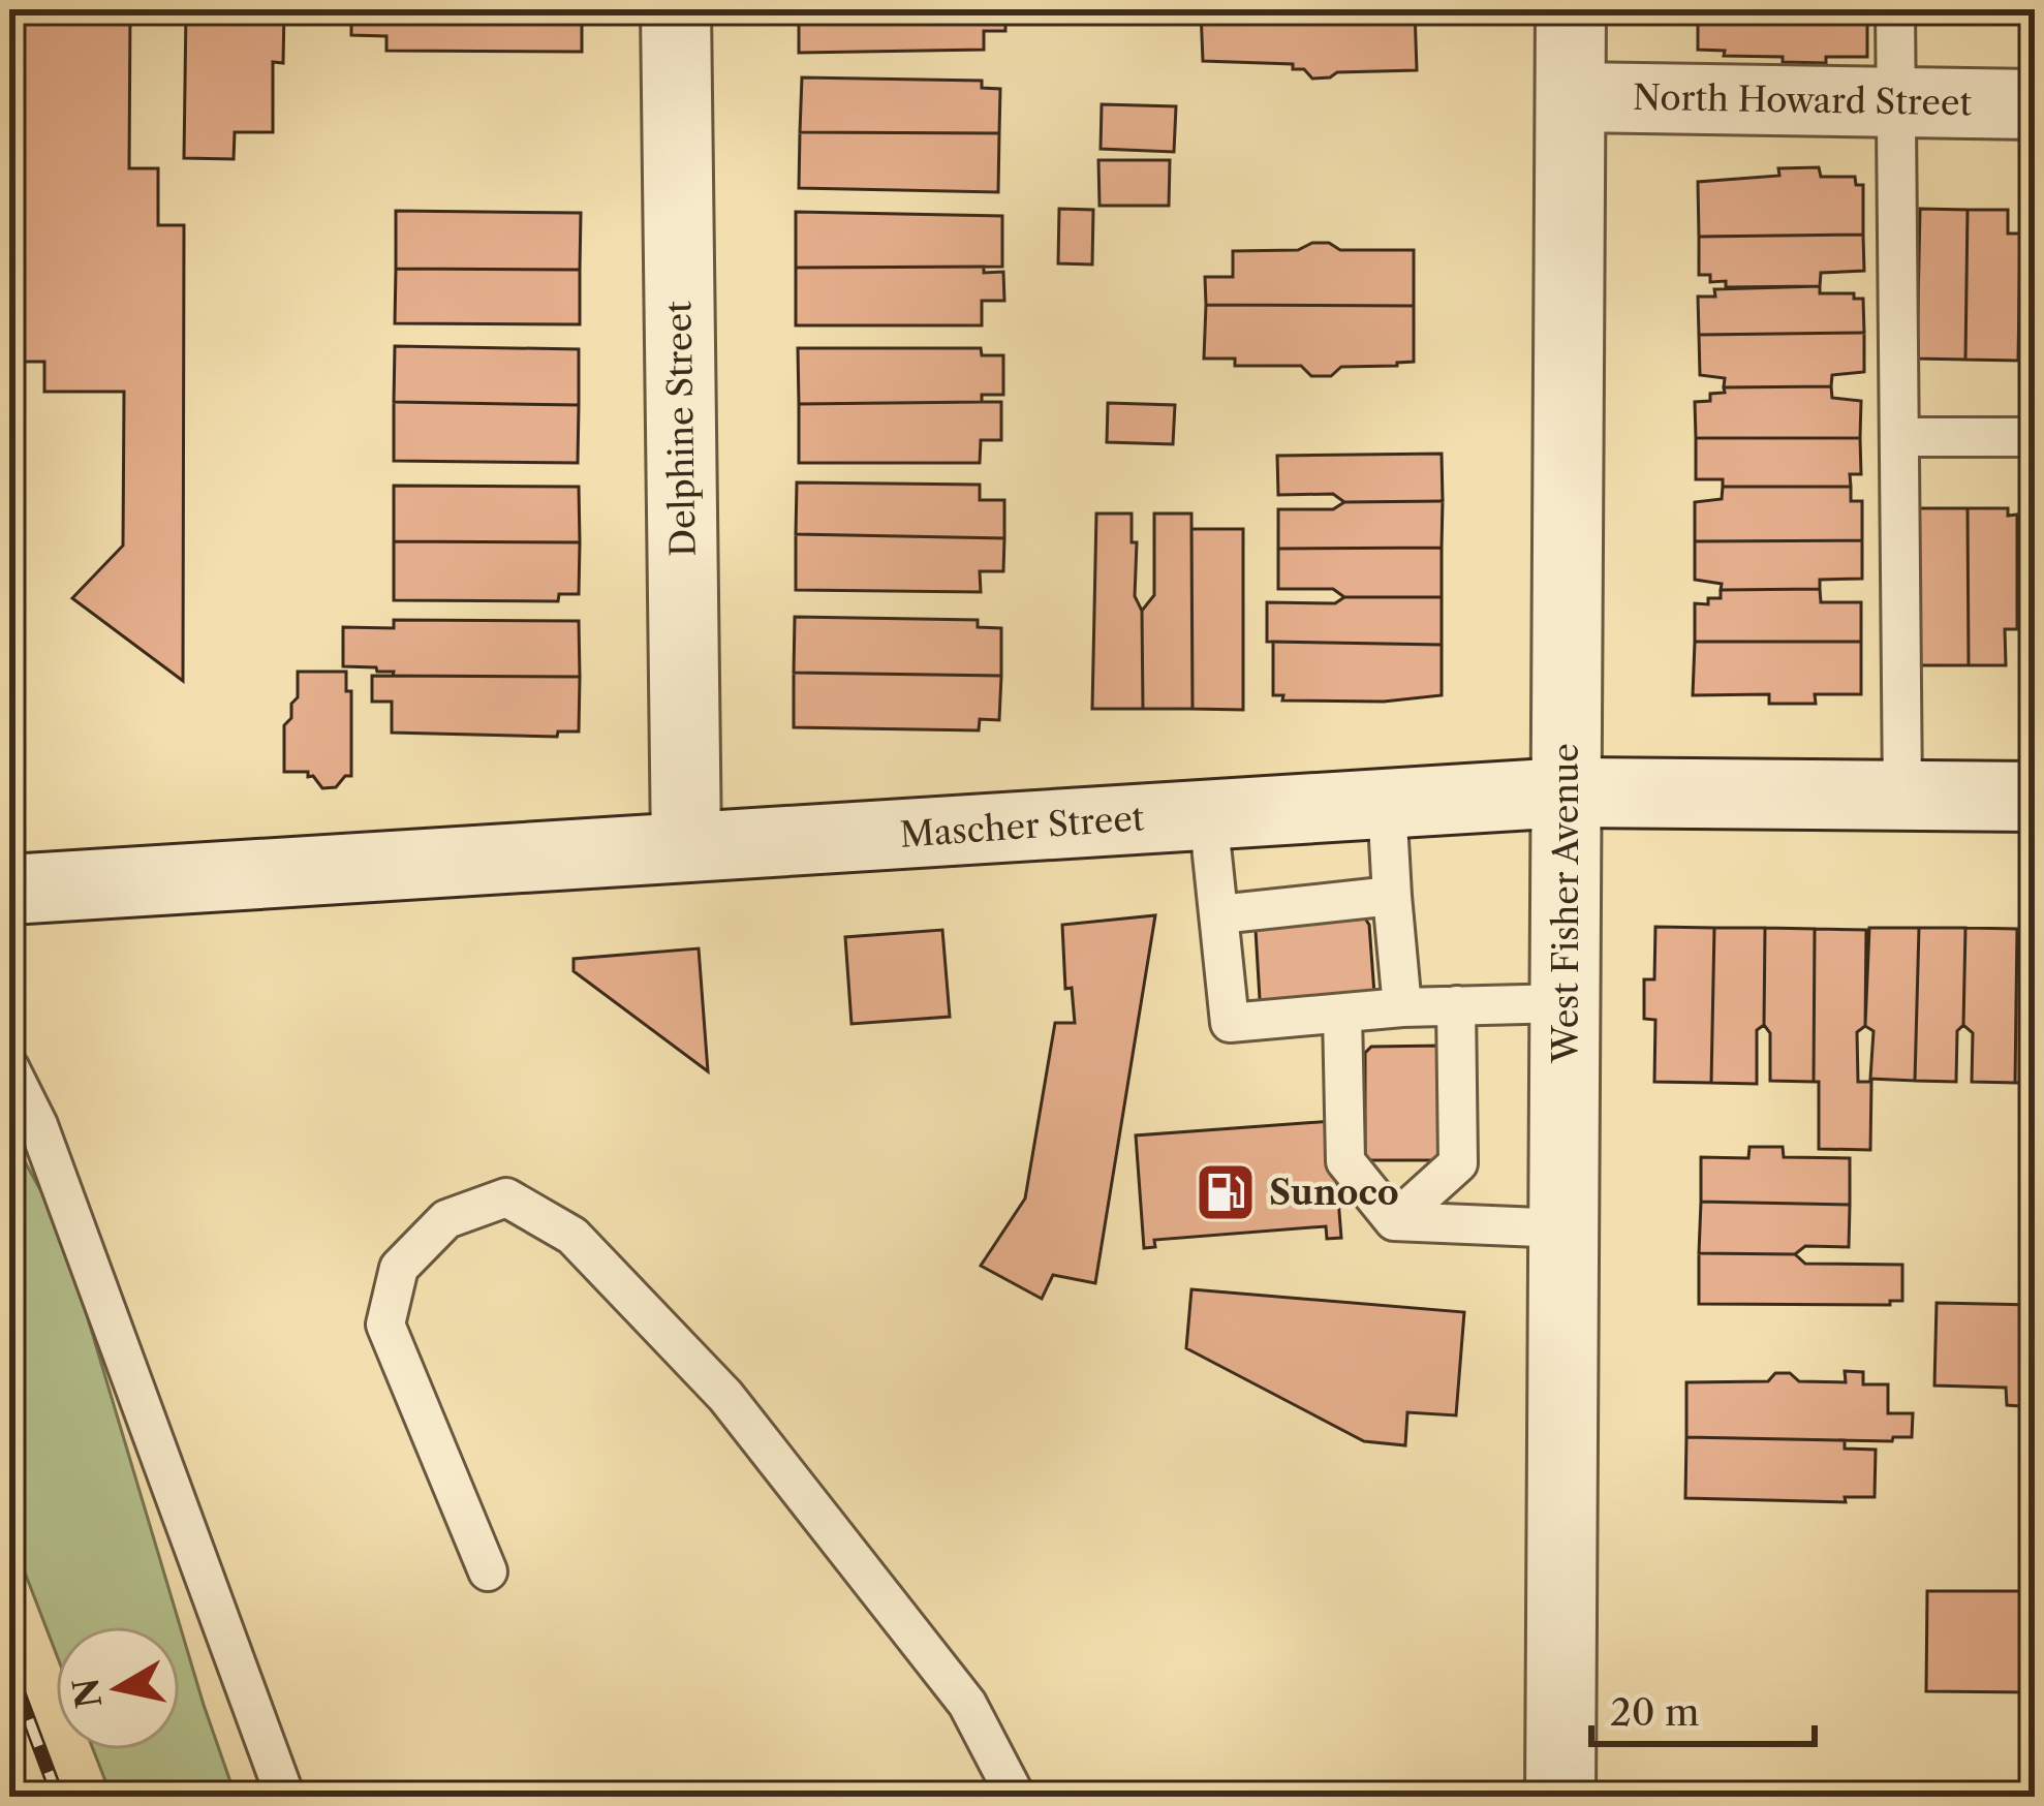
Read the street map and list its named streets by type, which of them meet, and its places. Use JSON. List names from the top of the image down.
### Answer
{
  "streets": {
    "street": [
      "North Howard Street",
      "Delphine Street",
      "Mascher Street",
      "West Fisher Avenue"
    ]
  },
  "crossings": [
    ["North Howard Street", "West Fisher Avenue"],
    ["Delphine Street", "Mascher Street"],
    ["Mascher Street", "West Fisher Avenue"]
  ],
  "places": {
    "fuel station": ["Sunoco"]
  },
  "scale_bar": "20 m",
  "north": "left"
}
